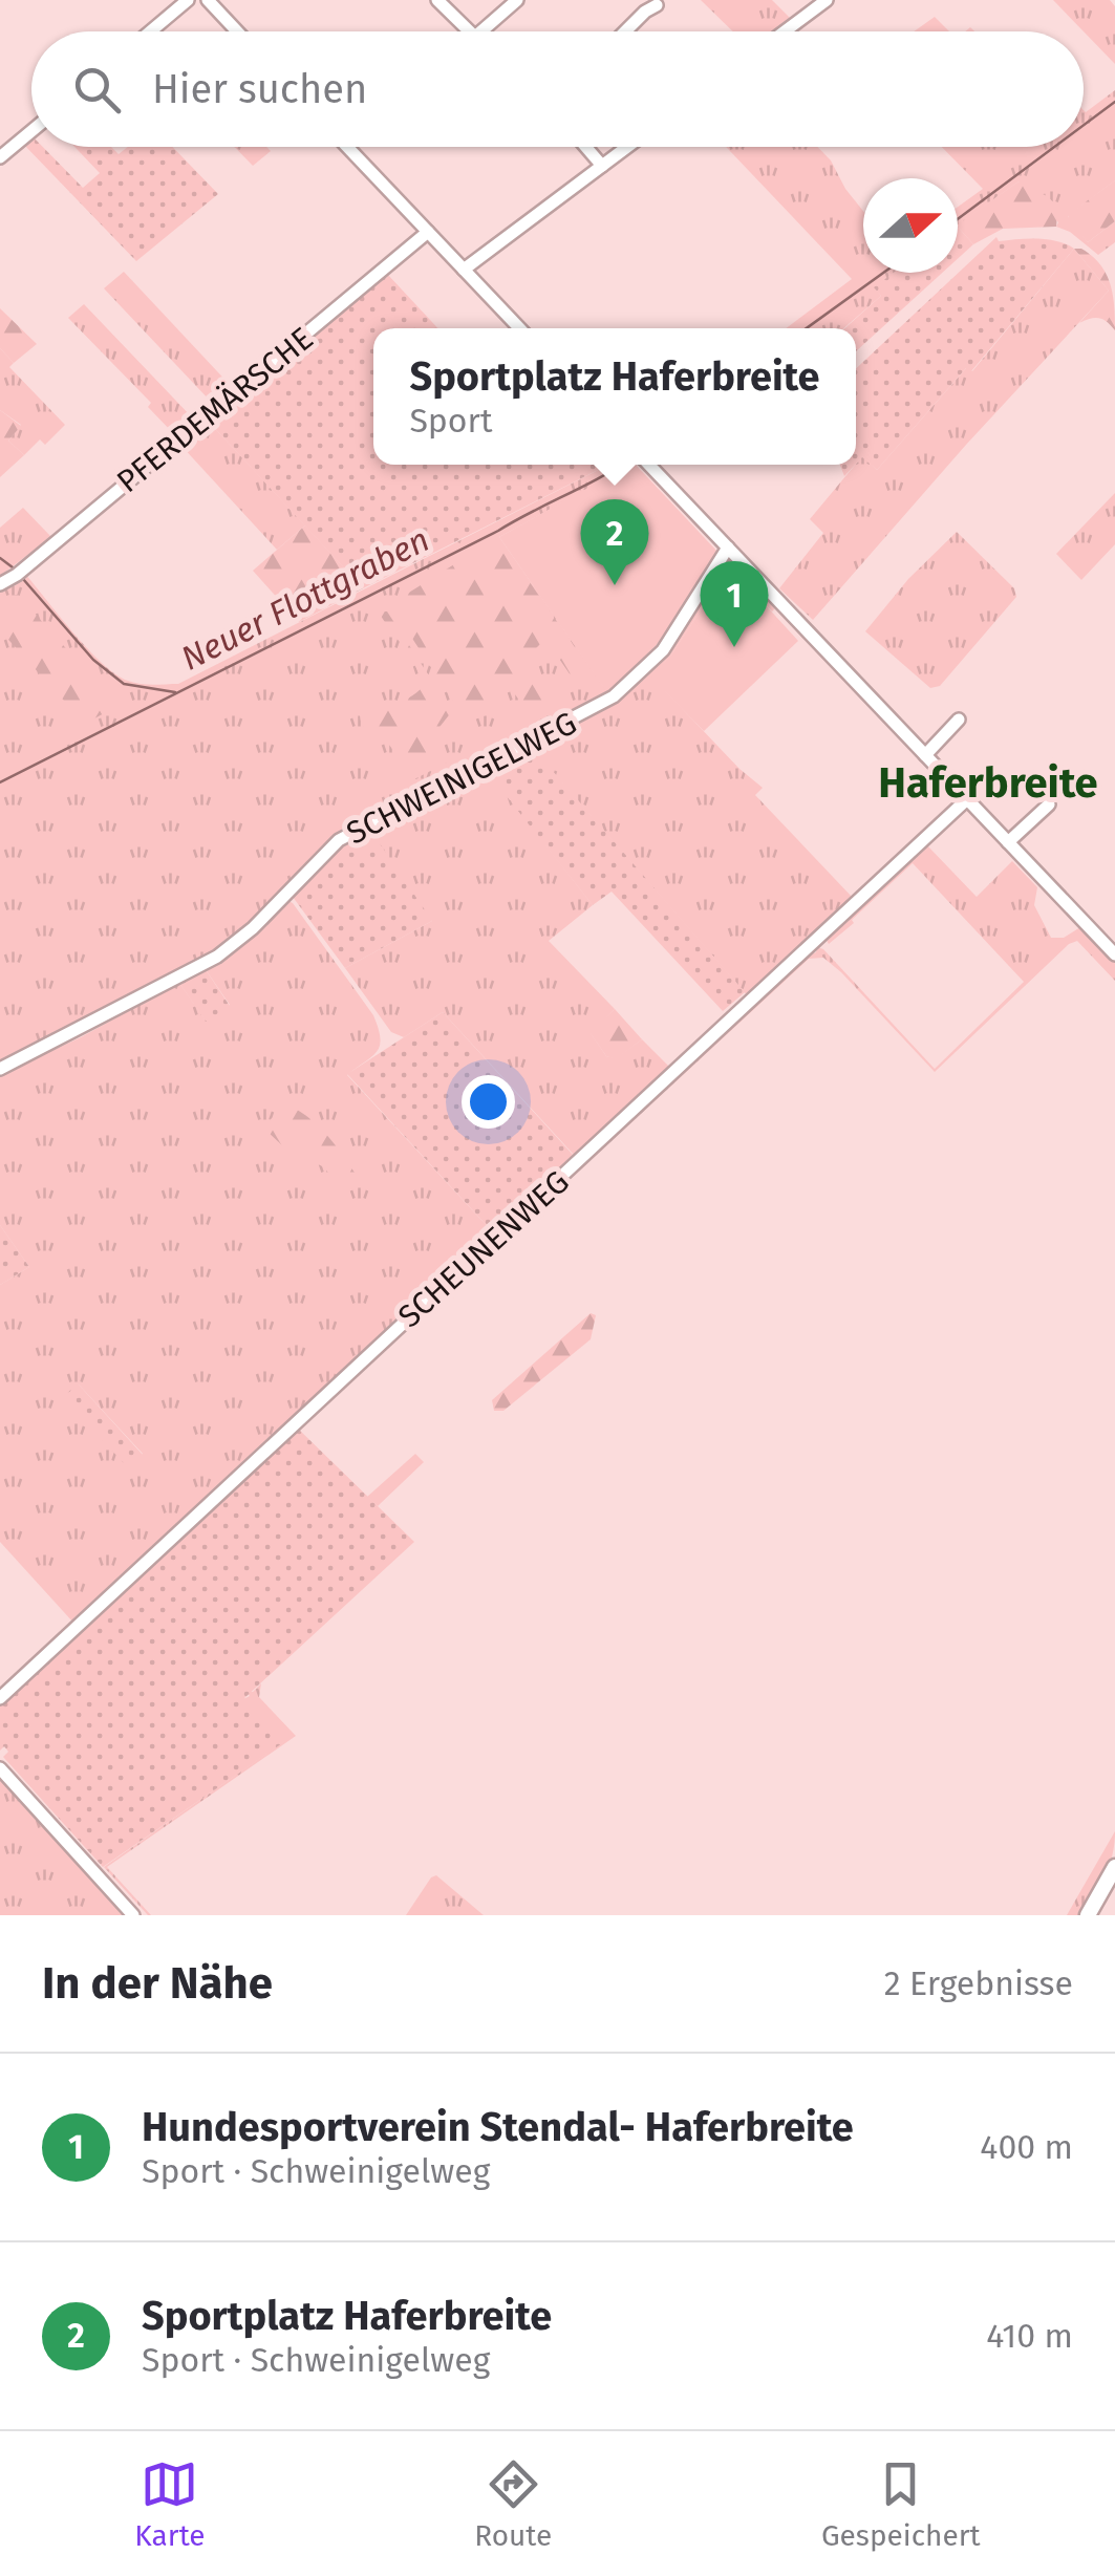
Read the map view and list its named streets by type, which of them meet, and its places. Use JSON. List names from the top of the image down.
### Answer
{
  "streets": {
    "street": ["PFERDEMÄRSCHE", "SCHWEINIGELWEG", "SCHEUNENWEG"]
  },
  "districts": ["Haferbreite"],
  "water": ["Neuer Flottgraben"],
  "north": "right",
  "page": {
    "search": "Hier suchen",
    "popup": ["Sportplatz Haferbreite", "Sport"],
    "pins": ["2", "1"],
    "heading": ["In der Nähe", "2 Ergebnisse"],
    "list": [
      {
        "mark": "1",
        "name": "Hundesportverein Stendal- Haferbreite",
        "note": "Sport · Schweinigelweg",
        "value": "400 m"
      },
      {
        "mark": "2",
        "name": "Sportplatz Haferbreite",
        "note": "Sport · Schweinigelweg",
        "value": "410 m"
      }
    ],
    "nav": ["Karte", "Route", "Gespeichert"]
  }
}
